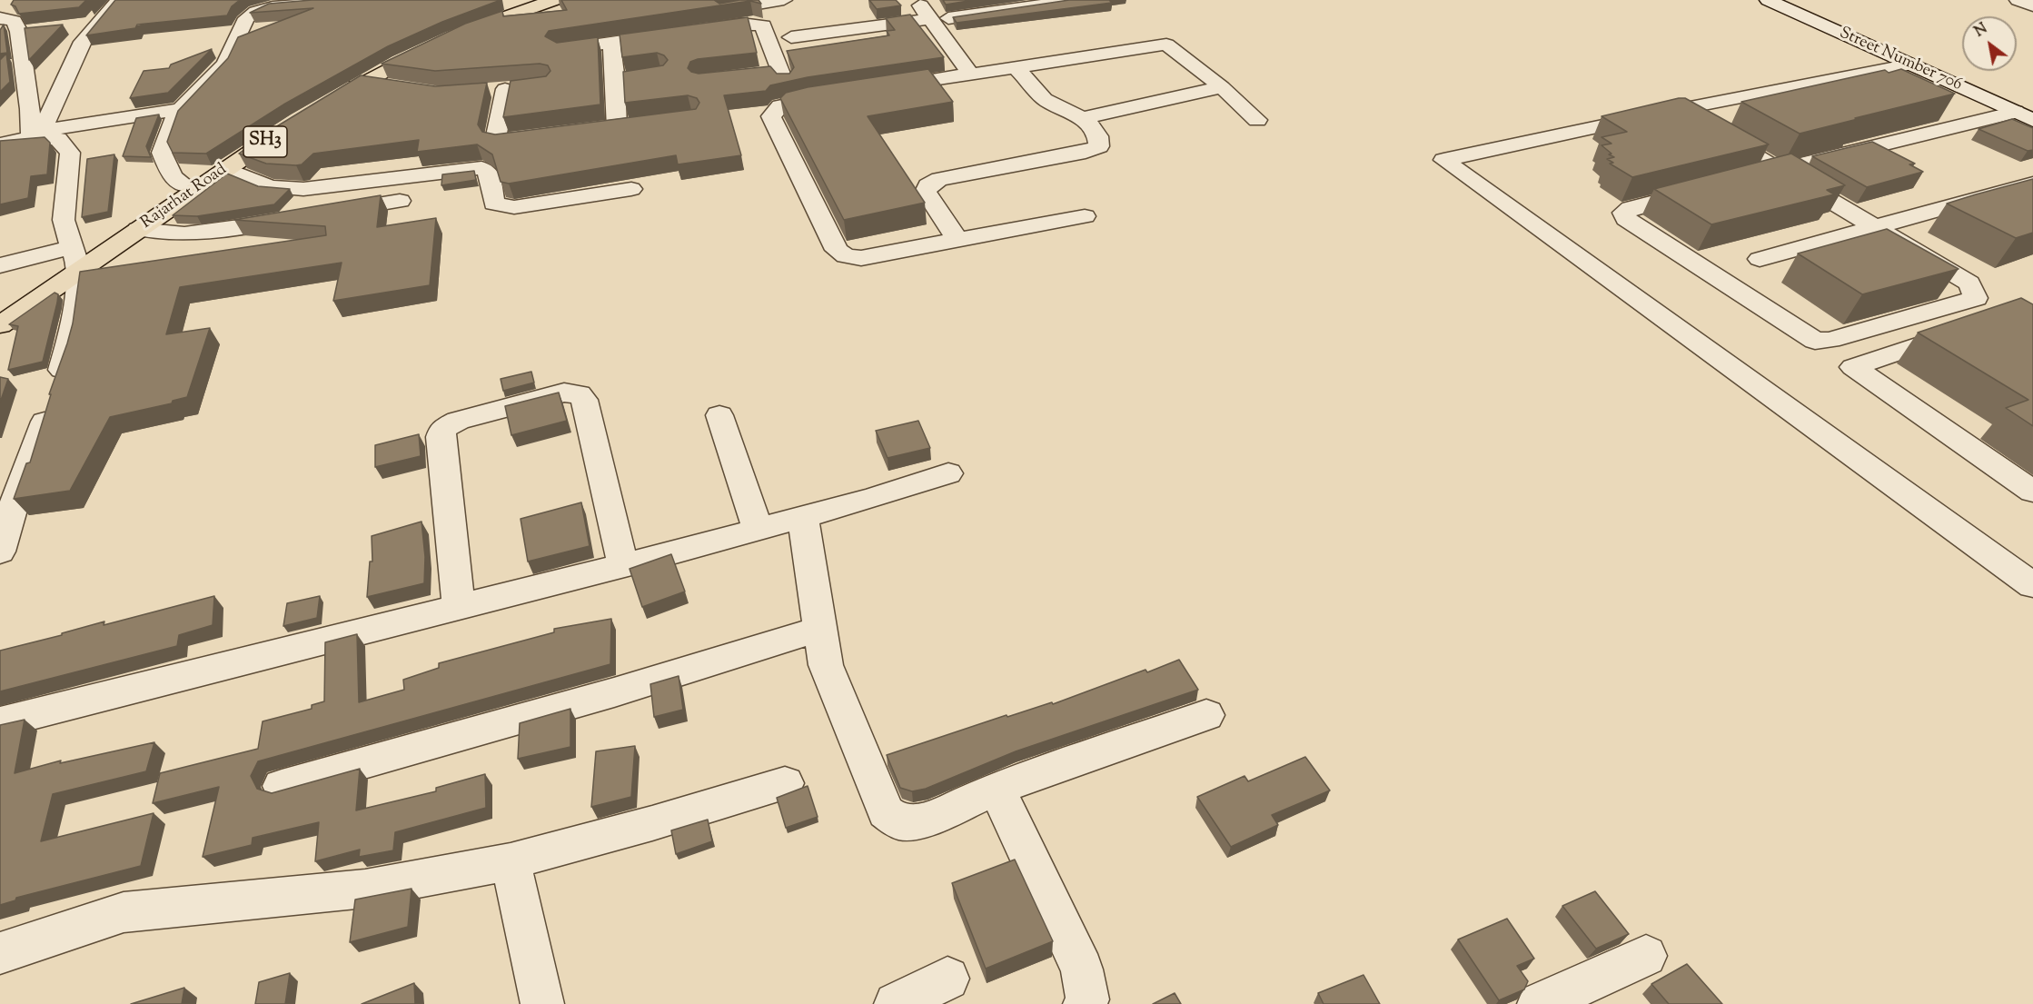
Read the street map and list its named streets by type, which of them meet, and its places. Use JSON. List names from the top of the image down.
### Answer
{
  "streets": {
    "main road": ["SH3", "Rajarhat Road"],
    "street": ["Street Number 706"]
  },
  "north": "top left"
}
